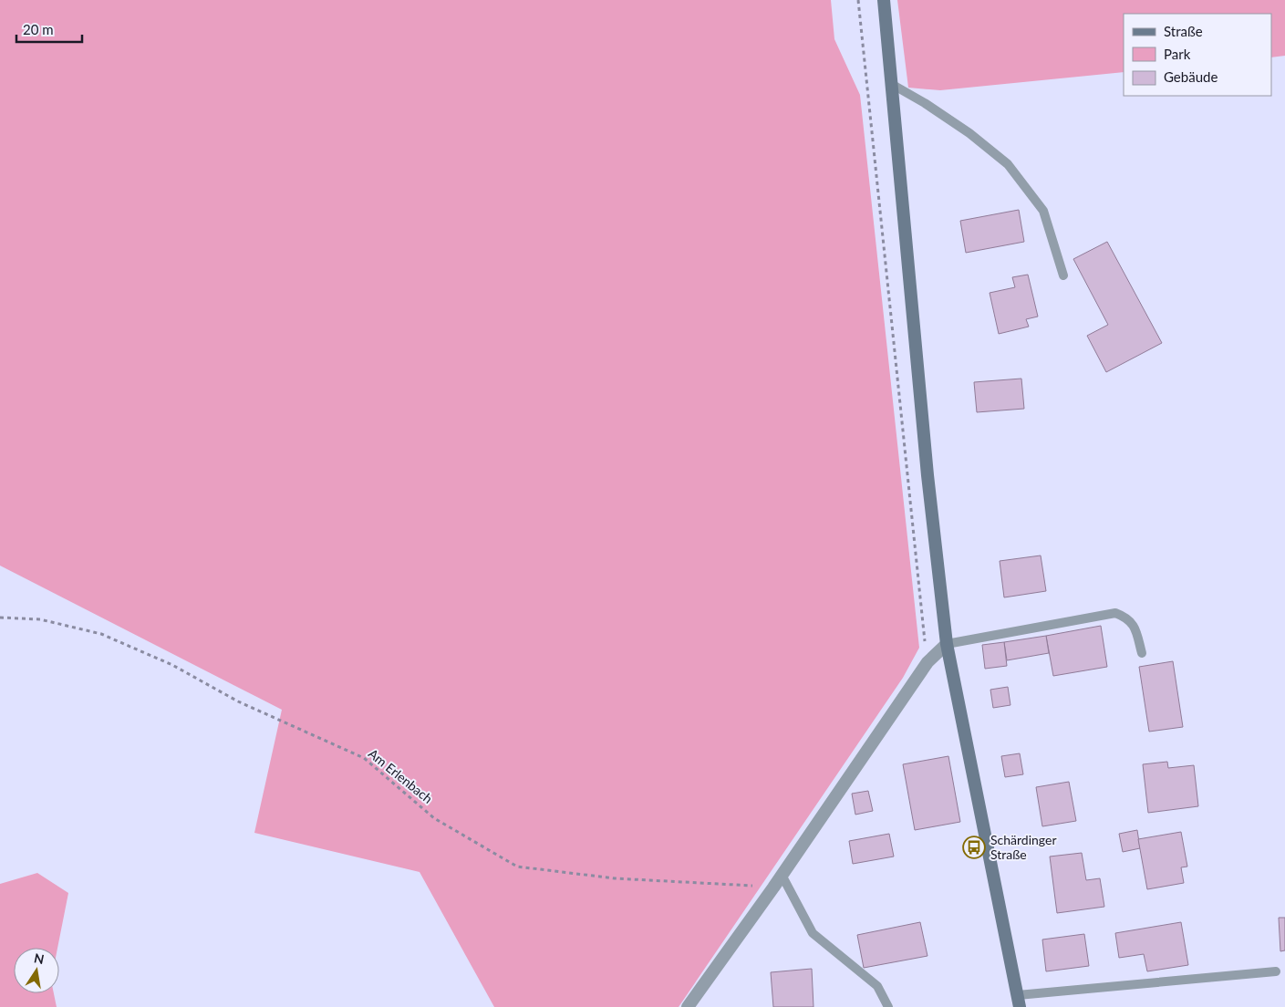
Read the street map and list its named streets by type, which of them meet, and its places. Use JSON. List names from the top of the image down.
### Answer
{
  "streets": {
    "path": ["Am Erlenbach"]
  },
  "places": {
    "bus stop": ["Schärdinger Straße"]
  },
  "legend": ["Straße", "Park", "Gebäude"],
  "scale_bar": "20 m",
  "north": "top"
}
